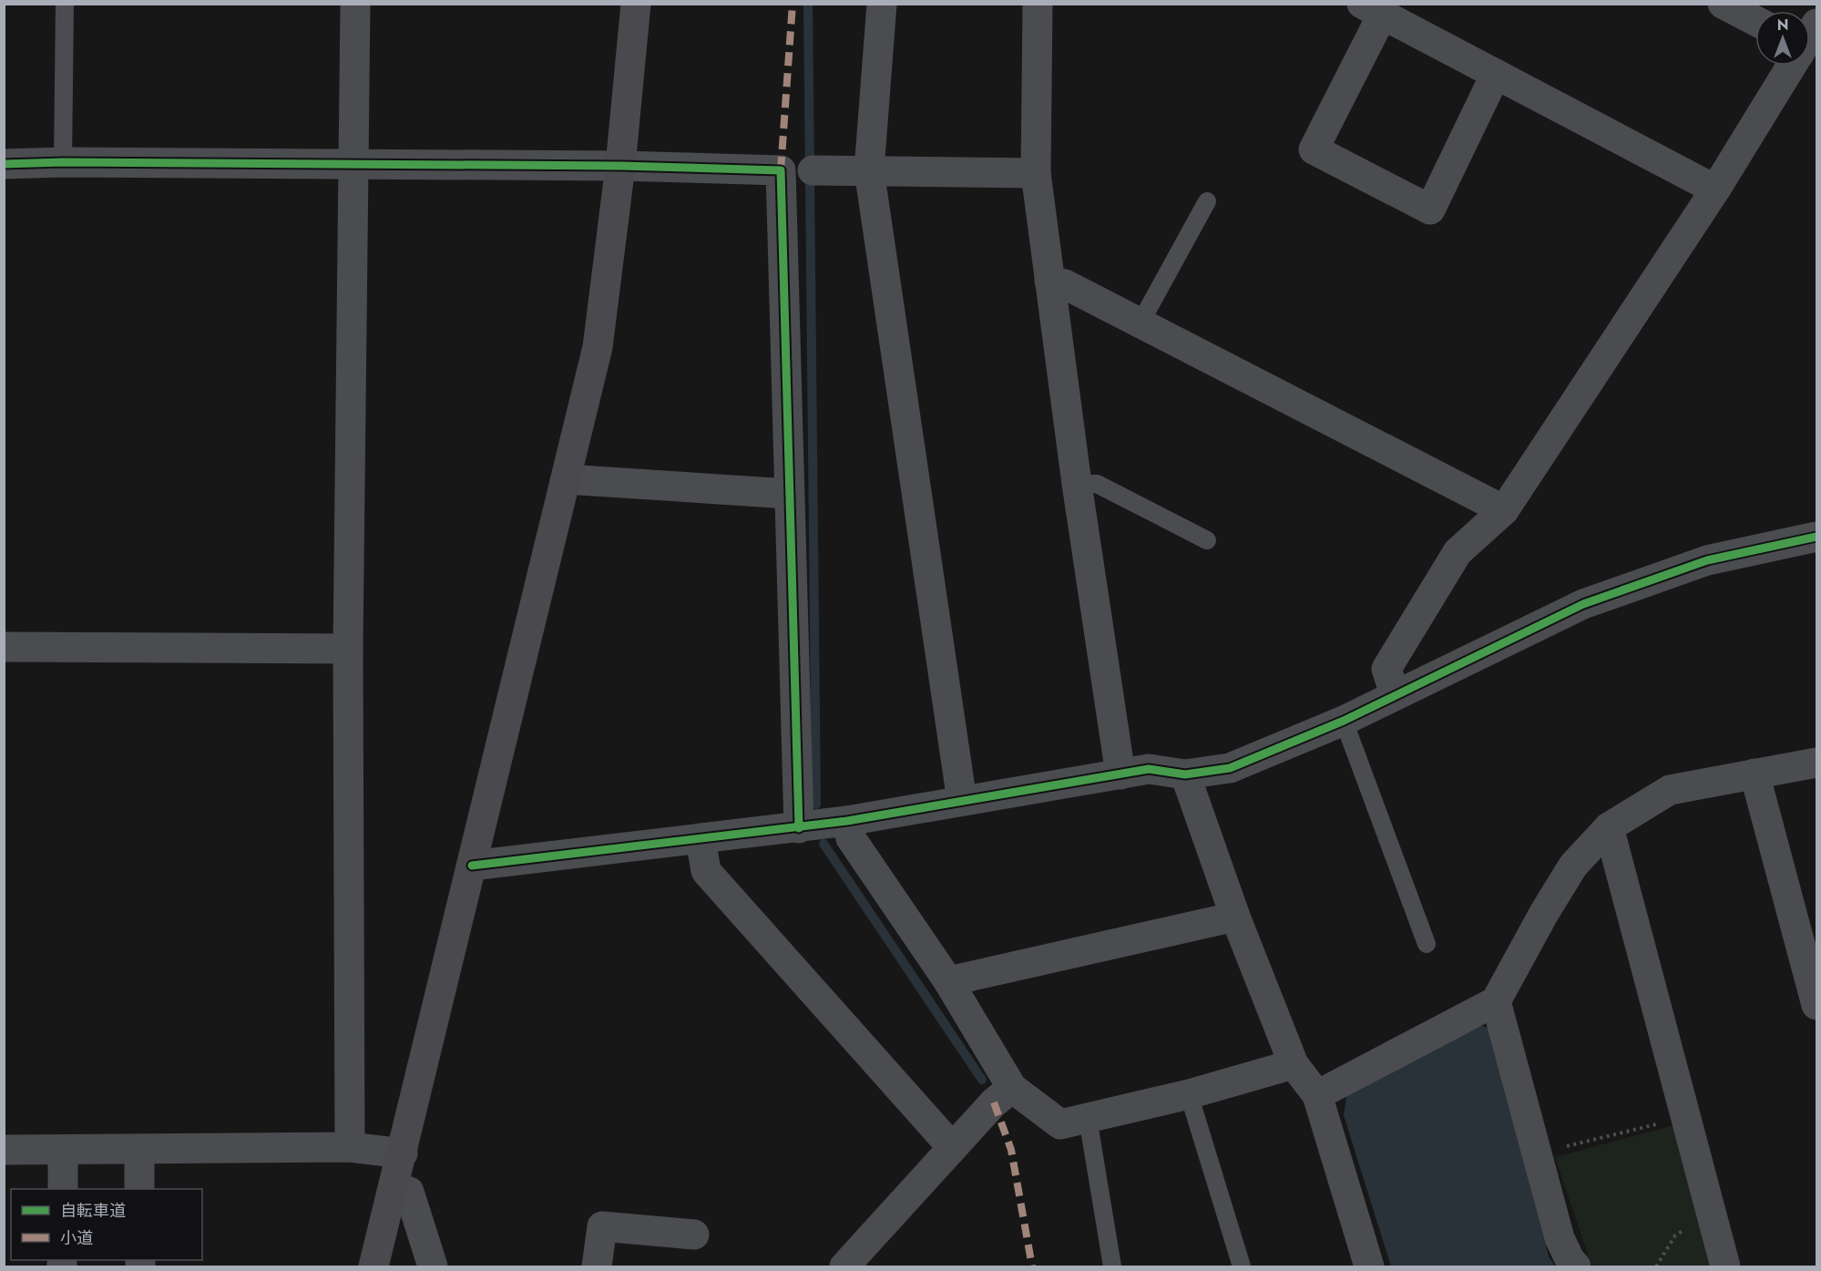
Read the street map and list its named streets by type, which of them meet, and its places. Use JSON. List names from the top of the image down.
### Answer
{
  "legend": ["自転車道", "小道"],
  "north": "top"
}
